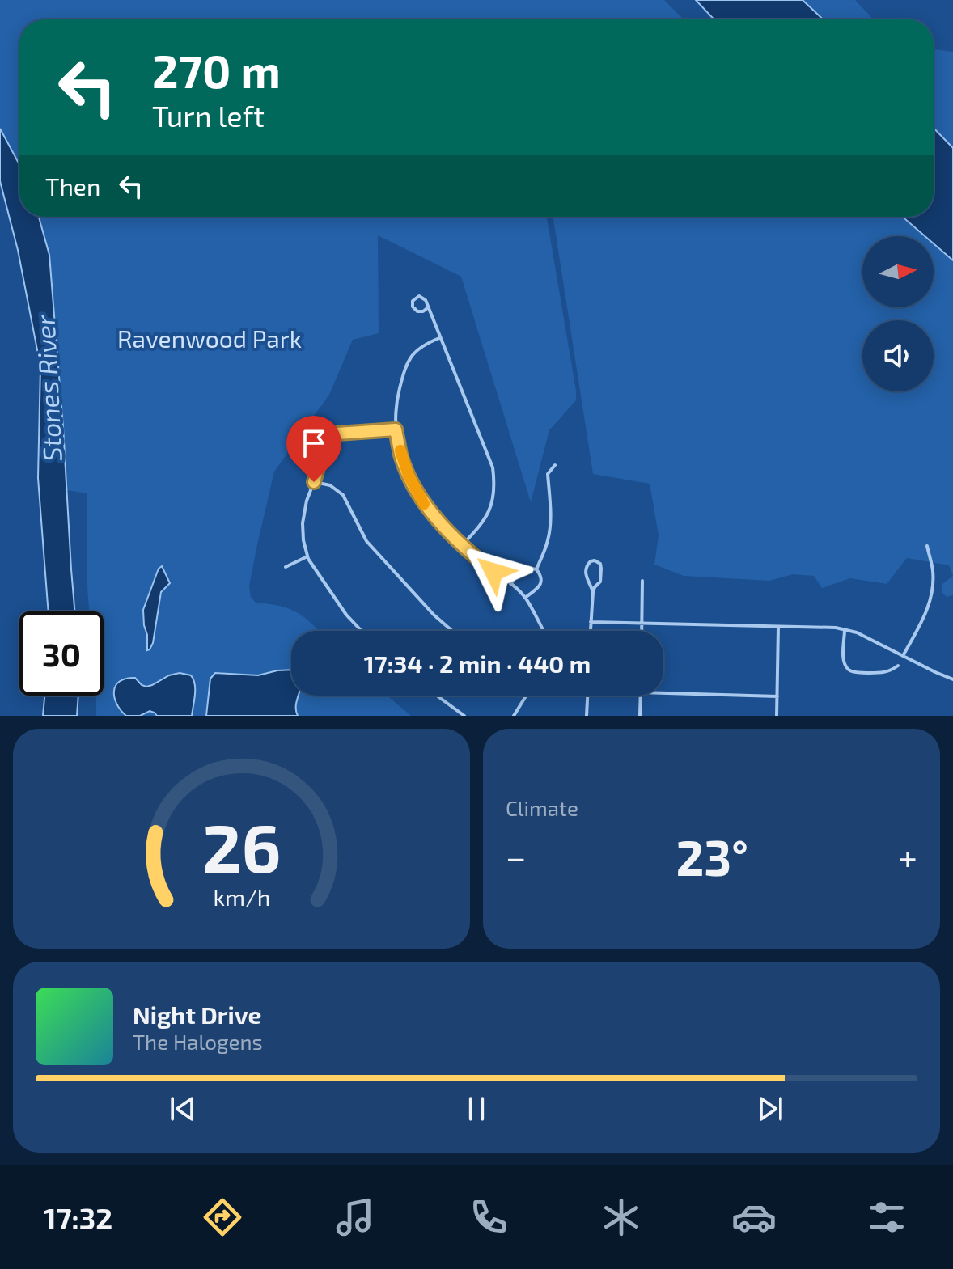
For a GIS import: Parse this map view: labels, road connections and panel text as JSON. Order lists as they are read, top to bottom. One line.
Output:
{"water":["Stones River"],"parks":["Ravenwood Park"],"north":"right","page":{"turn":["270 m","Turn left"],"then":"Then","limit":"30","trip":"17:34 · 2 min · 440 m","tile":"Climate","heat":["−","23°","+"],"song":["Night Drive","The Halogens"],"tabs":"17:32","gauge":["26","km/h"]}}
